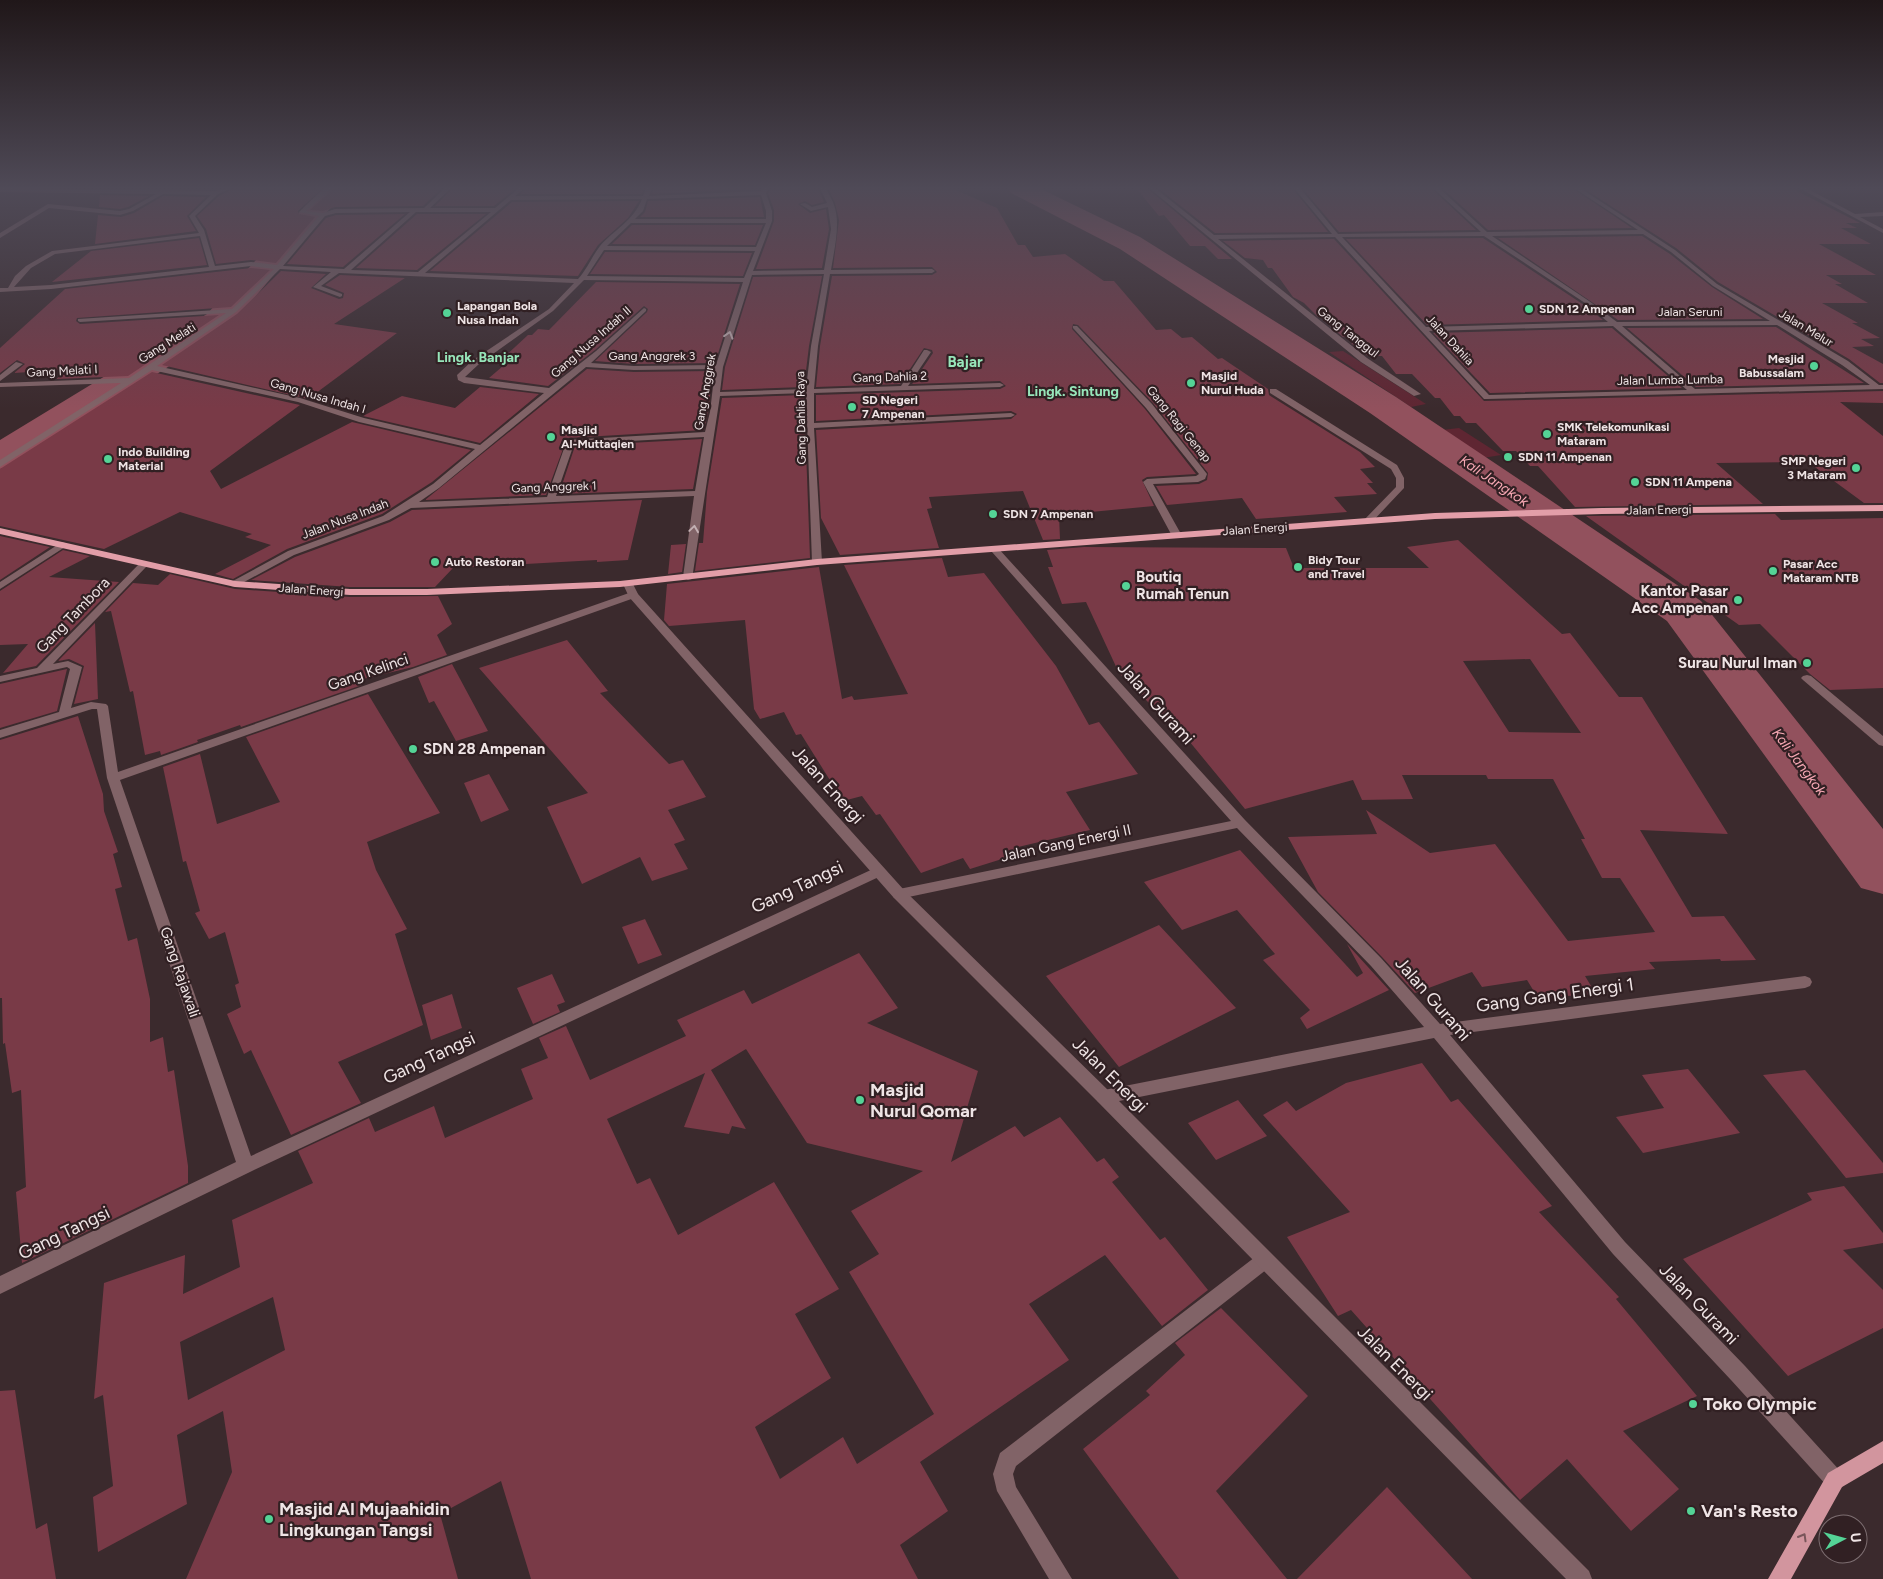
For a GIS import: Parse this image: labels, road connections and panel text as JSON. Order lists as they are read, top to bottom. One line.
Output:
{"streets":{"highway":["Jalan Energi"],"street":["Jalan Seruni","Jalan Melur","Gang Tanggul","Jalan Dahlia","Gang Nusa Indah II","Gang Melati","Gang Anggrek 3","Gang Melati I","Gang Dahlia 2","Jalan Lumba Lumba","Gang Anggrek","Gang Nusa Indah I","Gang Dahlia Raya","Gang Ragi Genap","Gang Anggrek 1","Jalan Nusa Indah","Gang Tambora","Gang Kelinci","Jalan Gurami","Jalan Gang Energi II","Gang Tangsi","Gang Rajawali","Gang Gang Energi 1"]},"crossings":[["Jalan Seruni","Jalan Melur"],["Jalan Seruni","Jalan Dahlia"],["Jalan Melur","Jalan Lumba Lumba"],["Jalan Dahlia","Jalan Lumba Lumba"],["Gang Nusa Indah II","Gang Anggrek 3"],["Gang Nusa Indah II","Gang Nusa Indah I"],["Gang Nusa Indah II","Jalan Nusa Indah"],["Gang Melati","Gang Melati I"],["Gang Melati","Gang Nusa Indah I"],["Gang Anggrek 3","Gang Anggrek"],["Gang Dahlia 2","Gang Anggrek"],["Gang Dahlia 2","Gang Dahlia Raya"],["Gang Anggrek","Gang Anggrek 1"],["Gang Anggrek","Jalan Energi"],["Gang Nusa Indah I","Jalan Nusa Indah"],["Gang Dahlia Raya","Jalan Energi"],["Gang Ragi Genap","Jalan Energi"],["Gang Anggrek 1","Jalan Nusa Indah"],["Jalan Energi","Jalan Nusa Indah"],["Jalan Energi","Gang Tambora"],["Jalan Energi","Gang Kelinci"],["Jalan Energi","Jalan Gurami"],["Jalan Energi","Jalan Gang Energi II"],["Jalan Energi","Gang Tangsi"],["Jalan Energi","Gang Gang Energi 1"],["Gang Tambora","Gang Rajawali"],["Gang Kelinci","Gang Rajawali"],["Jalan Gurami","Jalan Gang Energi II"],["Jalan Gurami","Gang Gang Energi 1"],["Gang Tangsi","Gang Rajawali"]],"one_way":["Gang Anggrek"],"districts":["Lingk. Banjar","Bajar","Lingk. Sintung"],"water":["Kali Jangkok"],"places":["SDN 12 Ampenan","Lapangan Bola Nusa Indah","Mesjid Babussalam","Masjid Nurul Huda","SD Negeri 7 Ampenan","SMK Telekomunikasi Mataram","Masjid Al-Muttaqien","SDN 11 Ampenan","Indo Building Material","SMP Negeri 3 Mataram","SDN 11 Ampena","SDN 7 Ampenan","Auto Restoran","Bidy Tour and Travel","Pasar Acc Mataram NTB","Boutiq Rumah Tenun","Kantor Pasar Acc Ampenan","Surau Nurul Iman","SDN 28 Ampenan","Masjid Nurul Qomar","Toko Olympic","Van's Resto","Masjid Al Mujaahidin Lingkungan Tangsi"],"north":"right"}
